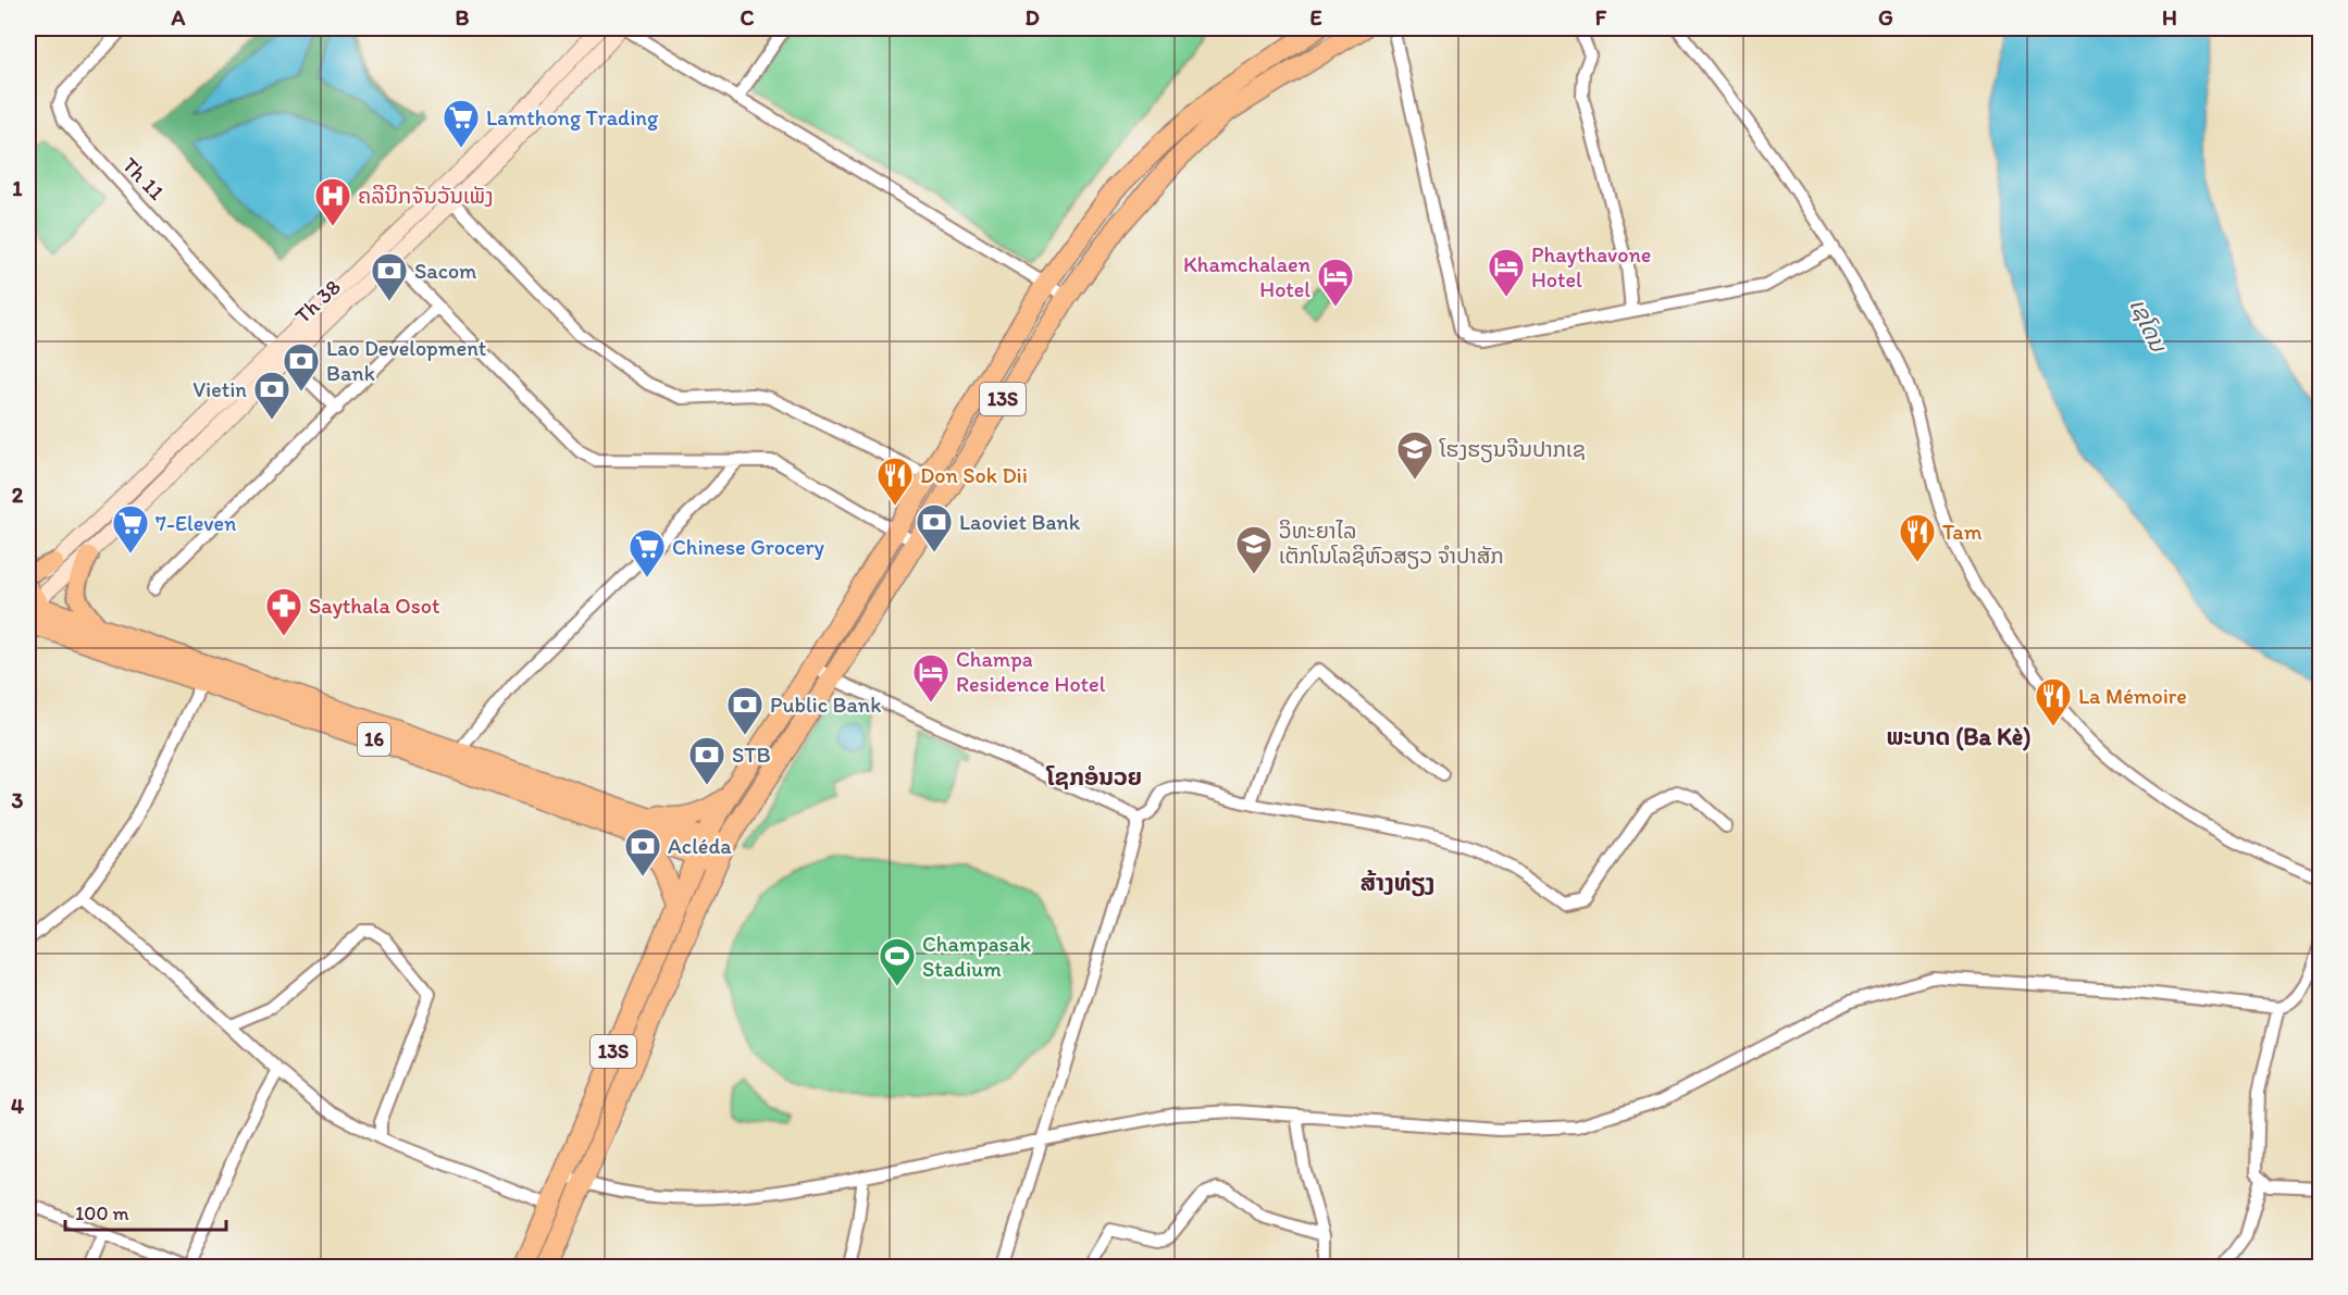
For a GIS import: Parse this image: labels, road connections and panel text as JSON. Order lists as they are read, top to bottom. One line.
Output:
{"streets":{"highway":["13S","16"],"street":["Th 11","Th 38"]},"crossings":[["Th 11","Th 38"],["Th 38","16"],["13S","16"]],"districts":["ພະບາດ (Ba Kè)","ໂຊກອໍນວຍ","ສ້າງທ່ຽງ"],"water":["ເຊໂດນ"],"places":{"supermarket":["Lamthong Trading","7-Eleven","Chinese Grocery"],"hospital":["ຄລີນິກຈັນວັນເພັງ"],"hotel":["Phaythavone Hotel","Khamchalaen Hotel","Champa Residence Hotel"],"bank":["Sacom","Lao Development Bank","Vietin","Laoviet Bank","Public Bank","STB","Acléda"],"school or university":["ໂຮງຮຽນຈີນປາກເຊ","ວິທະຍາໄລ ເຕັກໂນໂລຊີຫົວສຽວ ຈຳປາສັກ"],"restaurant":["Don Sok Dii","Tam","La Mémoire"],"pharmacy":["Saythala Osot"],"sports":["Champasak Stadium"]},"scale_bar":"100 m","grid":{"columns":["A","B","C","D","E","F","G","H"],"rows":["1","2","3","4"]}}
